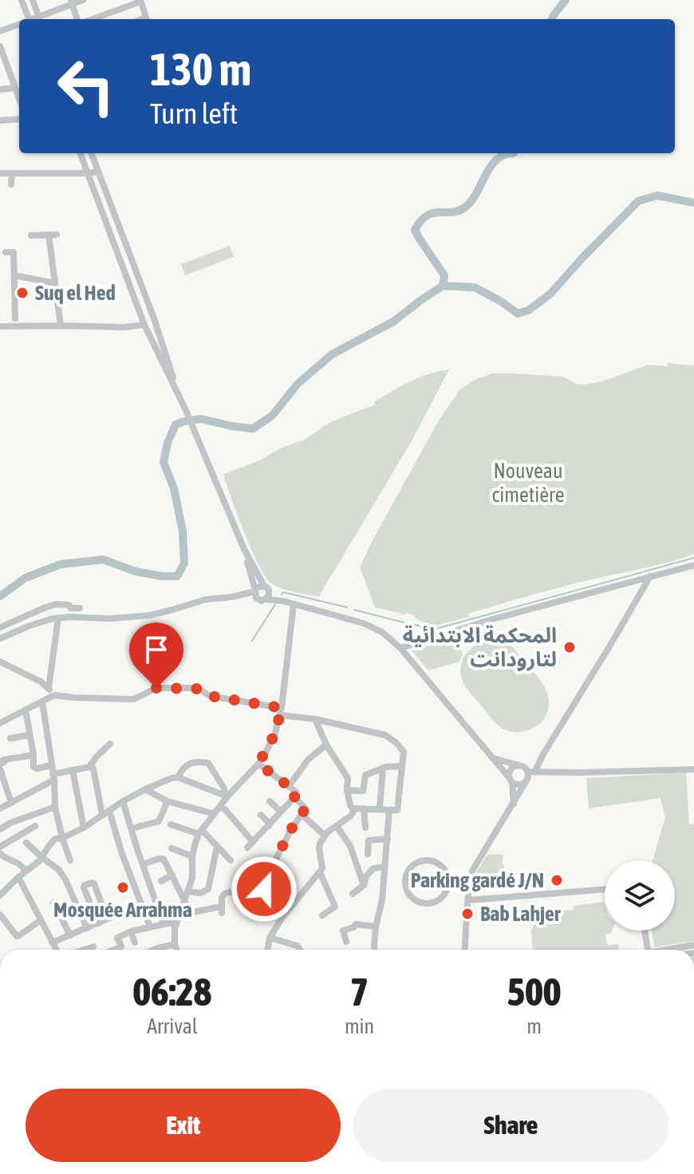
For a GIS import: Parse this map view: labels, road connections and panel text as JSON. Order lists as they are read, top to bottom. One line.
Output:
{"parks":["Nouveau cimetière"],"places":["Suq el Hed","المحكمة الابتدائية لتارودانت","Parking gardé J/N","Mosquée Arrahma","Bab Lahjer"],"page":{"turn":["130 m","Turn left"],"eta":["06:28","Arrival","7","min","500","m"],"buttons":["Exit","Share"]}}
